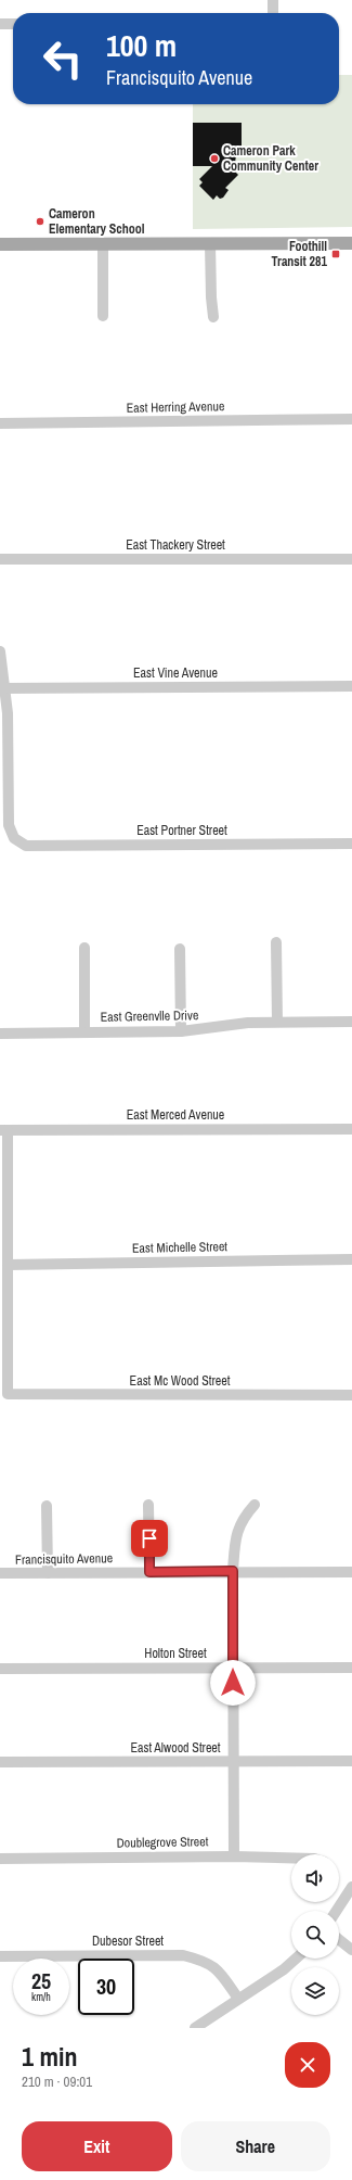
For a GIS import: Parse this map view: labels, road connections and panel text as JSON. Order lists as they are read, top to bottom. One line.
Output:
{"streets":{"street":["East Herring Avenue","East Thackery Street","East Vine Avenue","East Portner Street","East Greenvlle Drive","East Merced Avenue","East Michelle Street","East Mc Wood Street","Francisquito Avenue","Holton Street","East Alwood Street","Doublegrove Street","Dubesor Street"]},"crossings":[["East Vine Avenue","East Portner Street"],["East Michelle Street","East Mc Wood Street"]],"places":{"other":["Cameron Park Community Center","Cameron Elementary School"],"transit":["Foothill Transit 281"]},"page":{"turn":["100 m","Francisquito Avenue"],"speed":"25 km/h","limit":"30","heading":["1 min","210 m · 09:01"],"buttons":["Exit","Share"]}}
